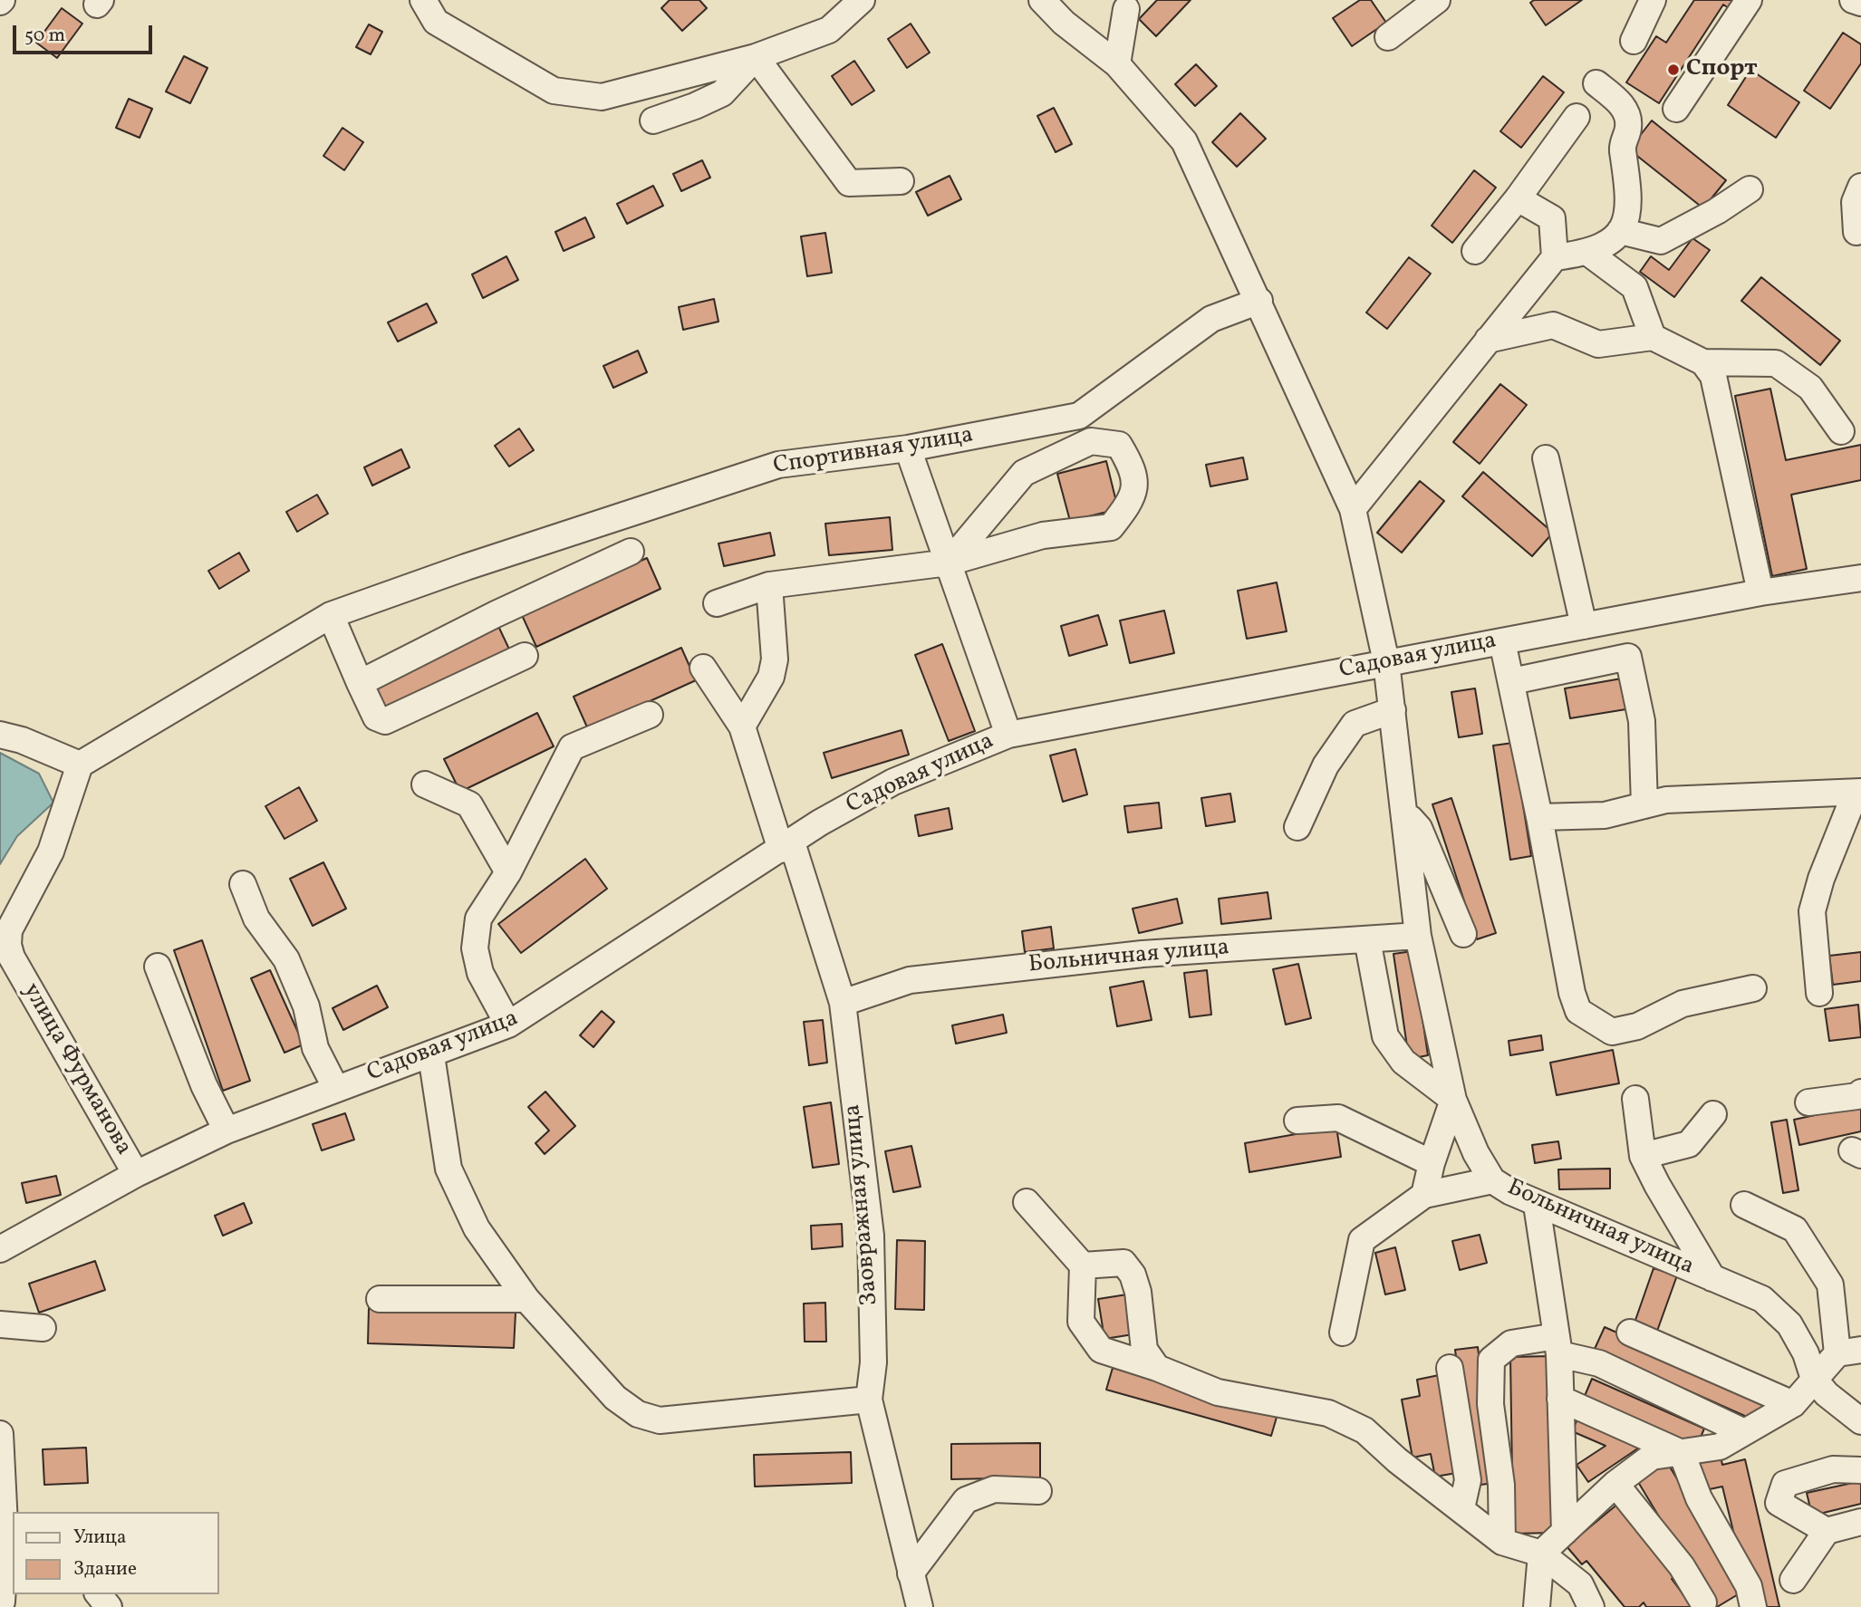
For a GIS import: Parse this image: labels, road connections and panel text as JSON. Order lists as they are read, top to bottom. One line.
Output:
{"streets":{"street":["Спортивная улица","Садовая улица","Больничная улица","улица Фурманова","Заовражная улица"]},"crossings":[["Спортивная улица","Больничная улица"],["Спортивная улица","улица Фурманова"],["Садовая улица","Больничная улица"],["Садовая улица","улица Фурманова"],["Садовая улица","Заовражная улица"],["Больничная улица","Заовражная улица"]],"places":["Спорт"],"legend":["Улица","Здание"],"scale_bar":"50 m"}
